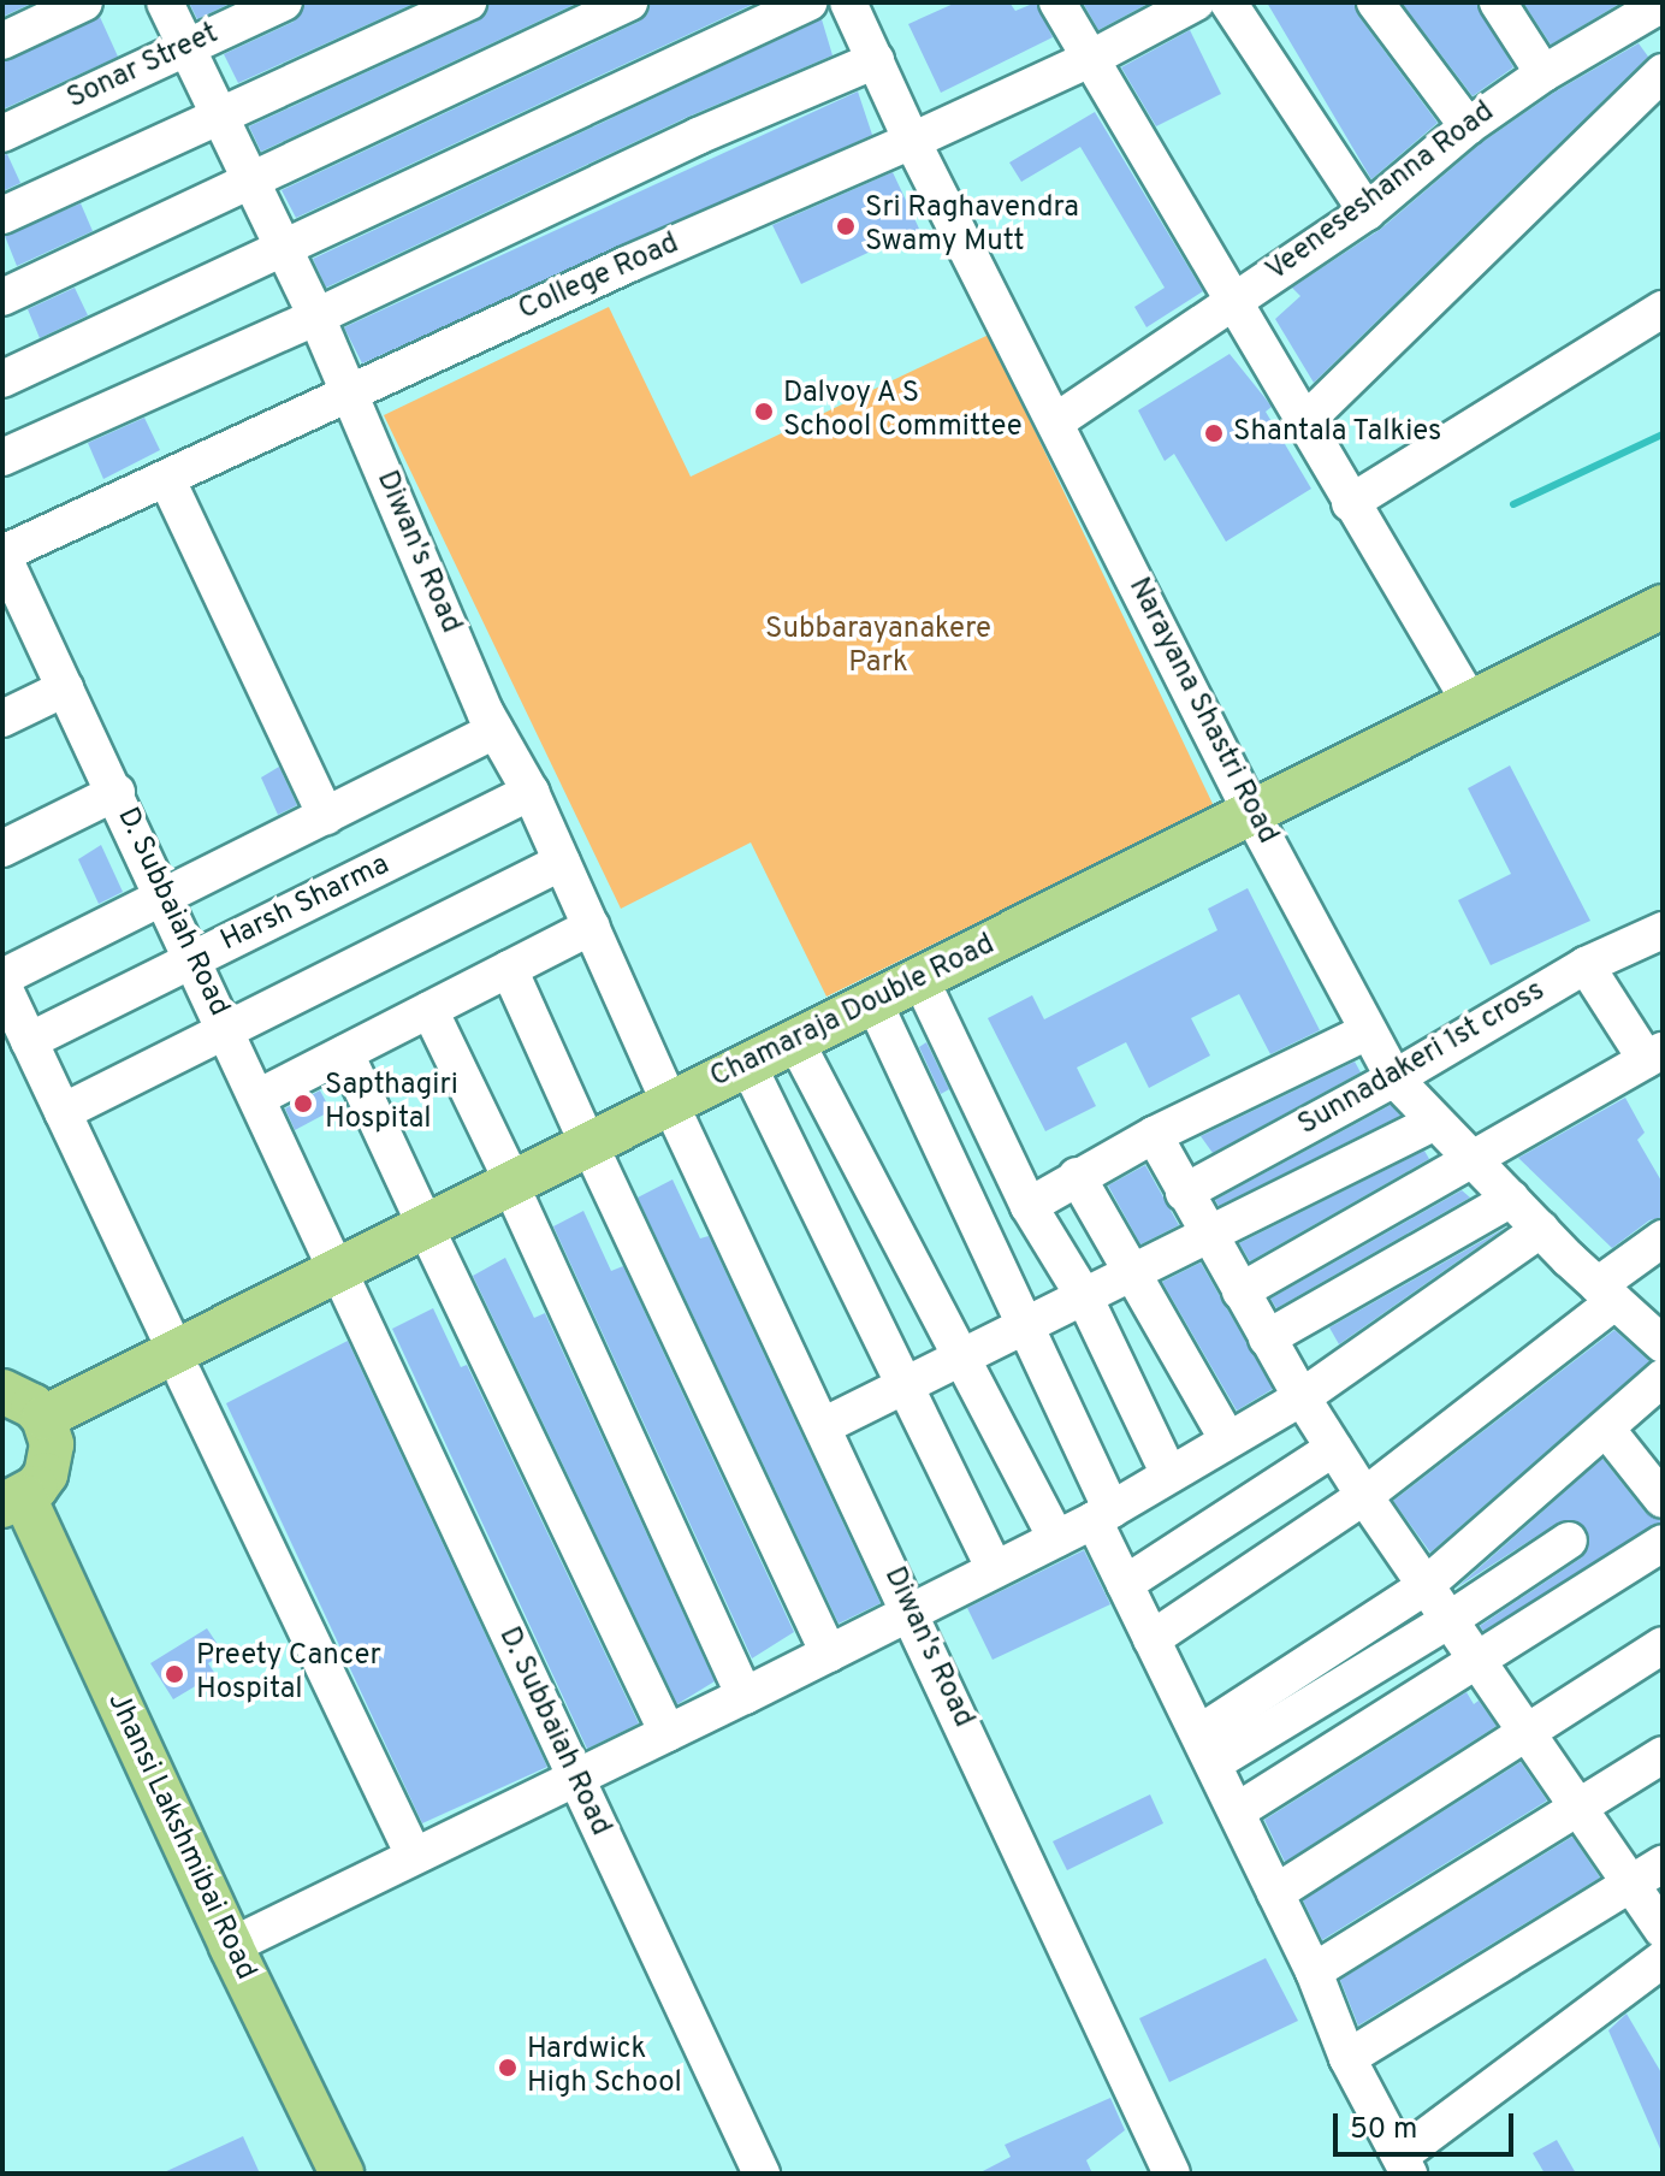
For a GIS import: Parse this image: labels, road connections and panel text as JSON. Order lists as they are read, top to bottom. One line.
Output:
{"streets":{"main road":["Chamaraja Double Road","Jhansi Lakshmibai Road"],"street":["Sonar Street","Veeneseshanna Road","College Road","Diwan's Road","Narayana Shastri Road","Harsh Sharma","D. Subbaiah Road","Sunnadakeri 1st cross"]},"crossings":[["Sonar Street","Diwan's Road"],["Veeneseshanna Road","Narayana Shastri Road"],["College Road","Diwan's Road"],["College Road","Narayana Shastri Road"],["College Road","D. Subbaiah Road"],["Diwan's Road","Harsh Sharma"],["Diwan's Road","Chamaraja Double Road"],["Narayana Shastri Road","Chamaraja Double Road"],["Narayana Shastri Road","Sunnadakeri 1st cross"],["Harsh Sharma","D. Subbaiah Road"],["D. Subbaiah Road","Chamaraja Double Road"]],"parks":["Subbarayanakere Park"],"places":["Sri Raghavendra Swamy Mutt","Dalvoy A S School Committee","Shantala Talkies","Sapthagiri Hospital","Preety Cancer Hospital","Hardwick High School"],"scale_bar":"50 m"}
